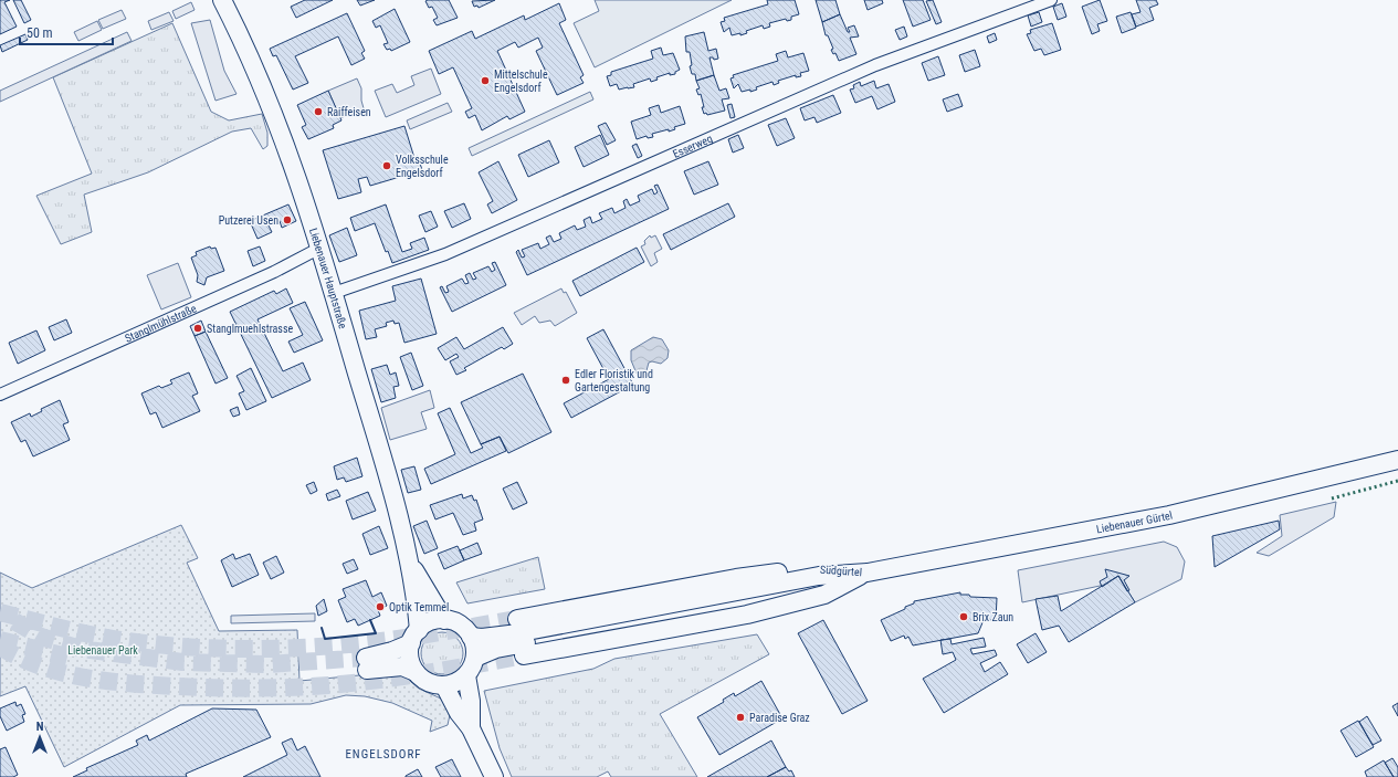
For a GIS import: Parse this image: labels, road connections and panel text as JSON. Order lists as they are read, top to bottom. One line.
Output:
{"streets":{"main road":["Liebenauer Hauptstraße","Liebenauer Gürtel","Südgürtel"],"street":["Esserweg","Stanglmühlstraße"]},"crossings":[["Esserweg","Liebenauer Hauptstraße"],["Liebenauer Hauptstraße","Stanglmühlstraße"],["Liebenauer Gürtel","Südgürtel"]],"districts":["ENGELSDORF"],"parks":["Liebenauer Park"],"places":["Mittelschule Engelsdorf","Raiffeisen","Volksschule Engelsdorf","Putzerei Usen","Stanglmuehlstrasse","Edler Floristik und Gartengestaltung","Optik Temmel","Brix Zaun","Paradise Graz"],"scale_bar":"50 m","north":"top"}
